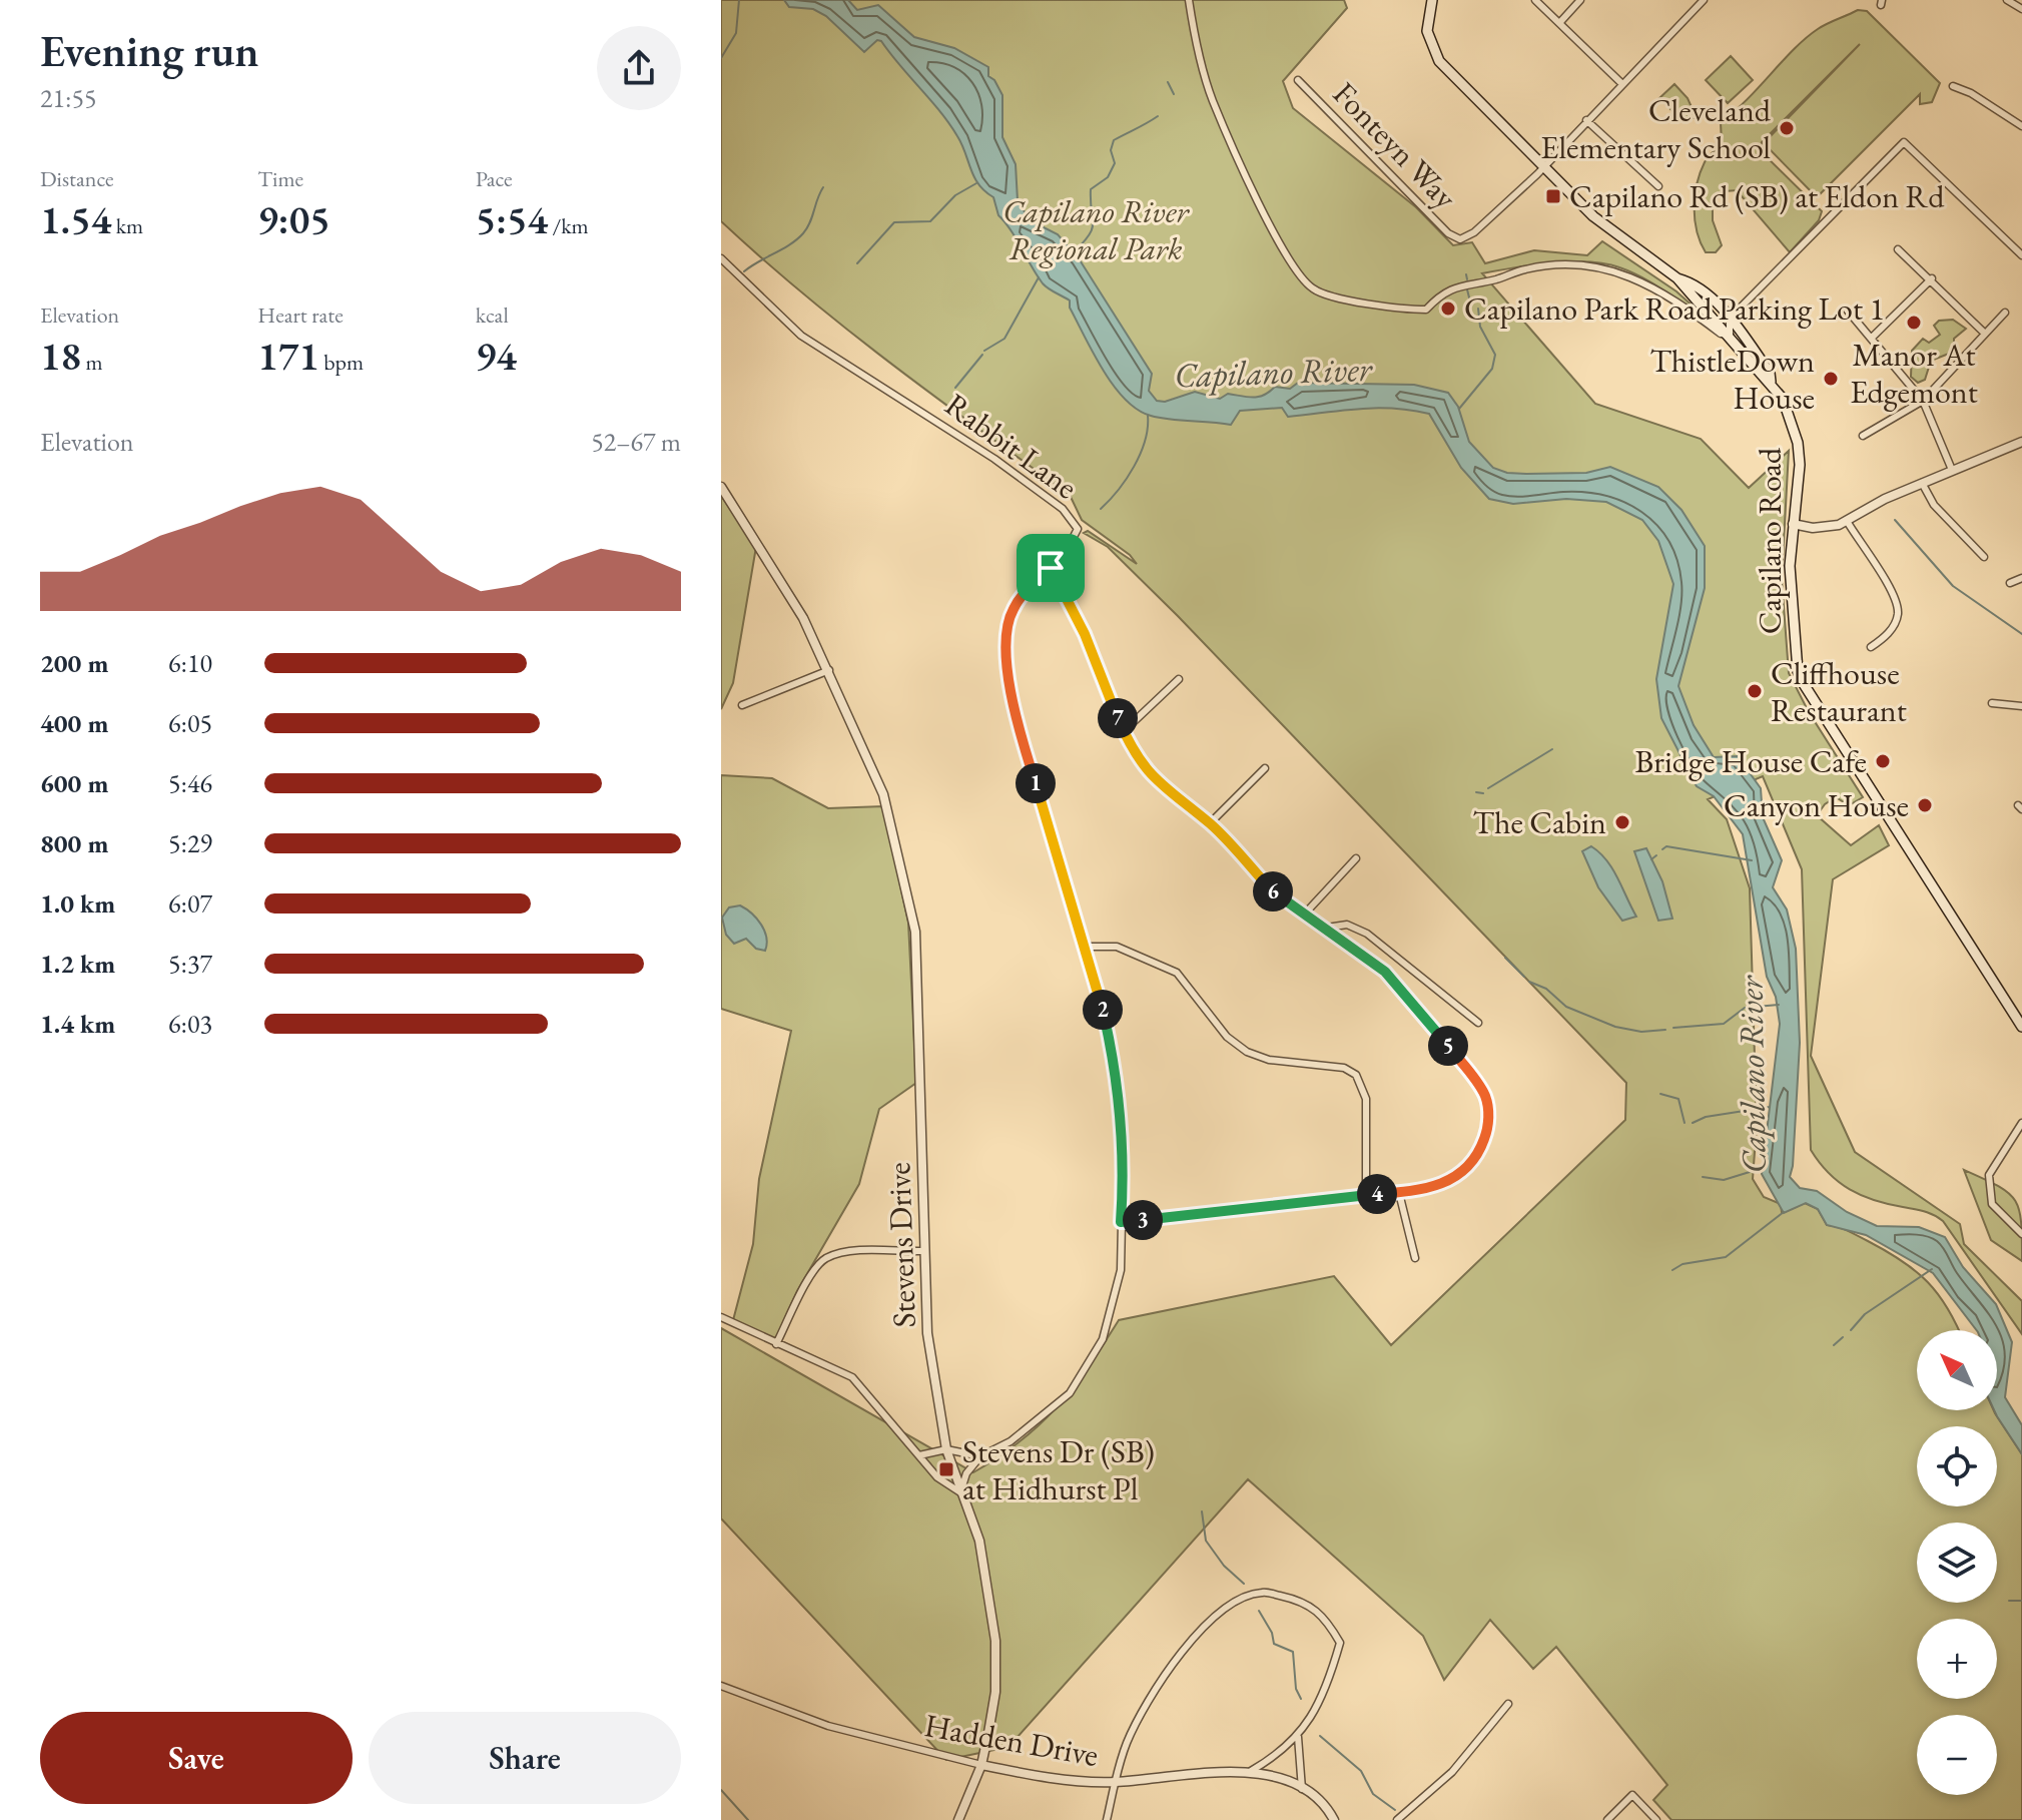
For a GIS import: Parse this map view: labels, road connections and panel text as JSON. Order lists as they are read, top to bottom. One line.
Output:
{"streets":{"main road":["Capilano Road"],"street":["Fonteyn Way","Rabbit Lane","Stevens Drive","Hadden Drive"]},"crossings":[["Fonteyn Way","Capilano Road"],["Stevens Drive","Hadden Drive"]],"water":["Capilano River"],"parks":["Capilano River Regional Park"],"places":{"other":["Cleveland Elementary School","Capilano Park Road Parking Lot 1","Manor At Edgemont","ThistleDown House","Cliffhouse Restaurant","Bridge House Cafe","Canyon House","The Cabin"],"transit":["Capilano Rd (SB) at Eldon Rd","Stevens Dr (SB) at Hidhurst Pl"]},"north":"top left","page":{"heading":["Evening run","21:55"],"stats":[["Distance","1.54 km"],["Time","9:05"],["Pace","5:54 /km"],["Elevation","18 m"],["Heart rate","171 bpm"],["kcal","94"]],"chart":["Elevation","52–67 m"],"list":[{"name":"200 m","note":"6:10"},{"name":"400 m","note":"6:05"},{"name":"600 m","note":"5:46"},{"name":"800 m","note":"5:29"},{"name":"1.0 km","note":"6:07"},{"name":"1.2 km","note":"5:37"},{"name":"1.4 km","note":"6:03"}],"pins":["7","1","6","2","5","4","3"],"map_buttons":["+","−"],"buttons":["Save","Share"]}}
